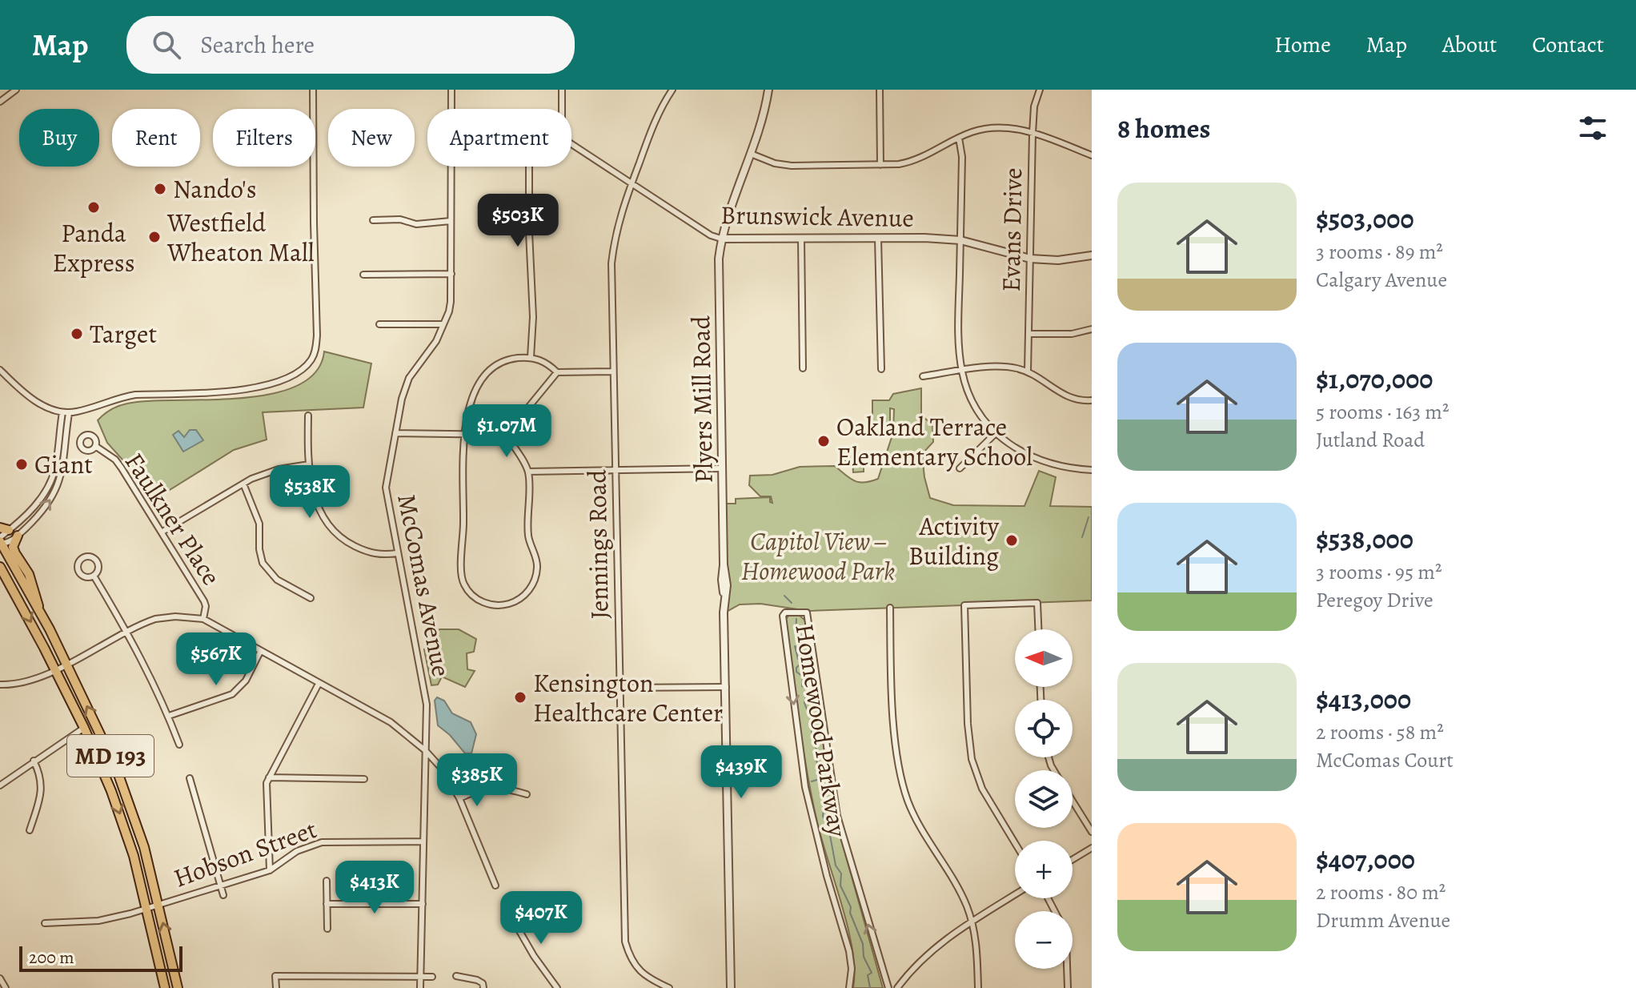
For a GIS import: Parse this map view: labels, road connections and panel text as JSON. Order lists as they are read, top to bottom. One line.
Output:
{"streets":{"main road":["MD 193"],"street":["Brunswick Avenue","Evans Drive","Plyers Mill Road","Faulkner Place","Jennings Road","McComas Avenue","Homewood Parkway","Hobson Street"]},"crossings":[["Brunswick Avenue","Evans Drive"],["Brunswick Avenue","Plyers Mill Road"],["Brunswick Avenue","Jennings Road"],["McComas Avenue","Hobson Street"],["MD 193","Hobson Street"]],"parks":["Capitol View – Homewood Park"],"places":["Nando's","Panda Express","Westfield Wheaton Mall","Target","Oakland Terrace Elementary School","Giant","Activity Building","Kensington Healthcare Center"],"scale_bar":"200 m","north":"left","page":{"header":"Map","search":"Search here","nav":["Home","Map","About","Contact"],"heading":"8 homes","chip":["Buy","Rent","Filters","New","Apartment"],"list":[{"name":"$503,000","note":"3 rooms · 89 m² · Calgary Avenue"},{"name":"$1,070,000","note":"5 rooms · 163 m² · Jutland Road"},{"name":"$538,000","note":"3 rooms · 95 m² · Peregoy Drive"},{"name":"$413,000","note":"2 rooms · 58 m² · McComas Court"},{"name":"$407,000","note":"2 rooms · 80 m² · Drumm Avenue"}],"price":["$503K","$1.07M","$538K","$567K","$439K","$385K","$413K","$407K"],"map_buttons":["+","−"],"scale":"200 m"}}
